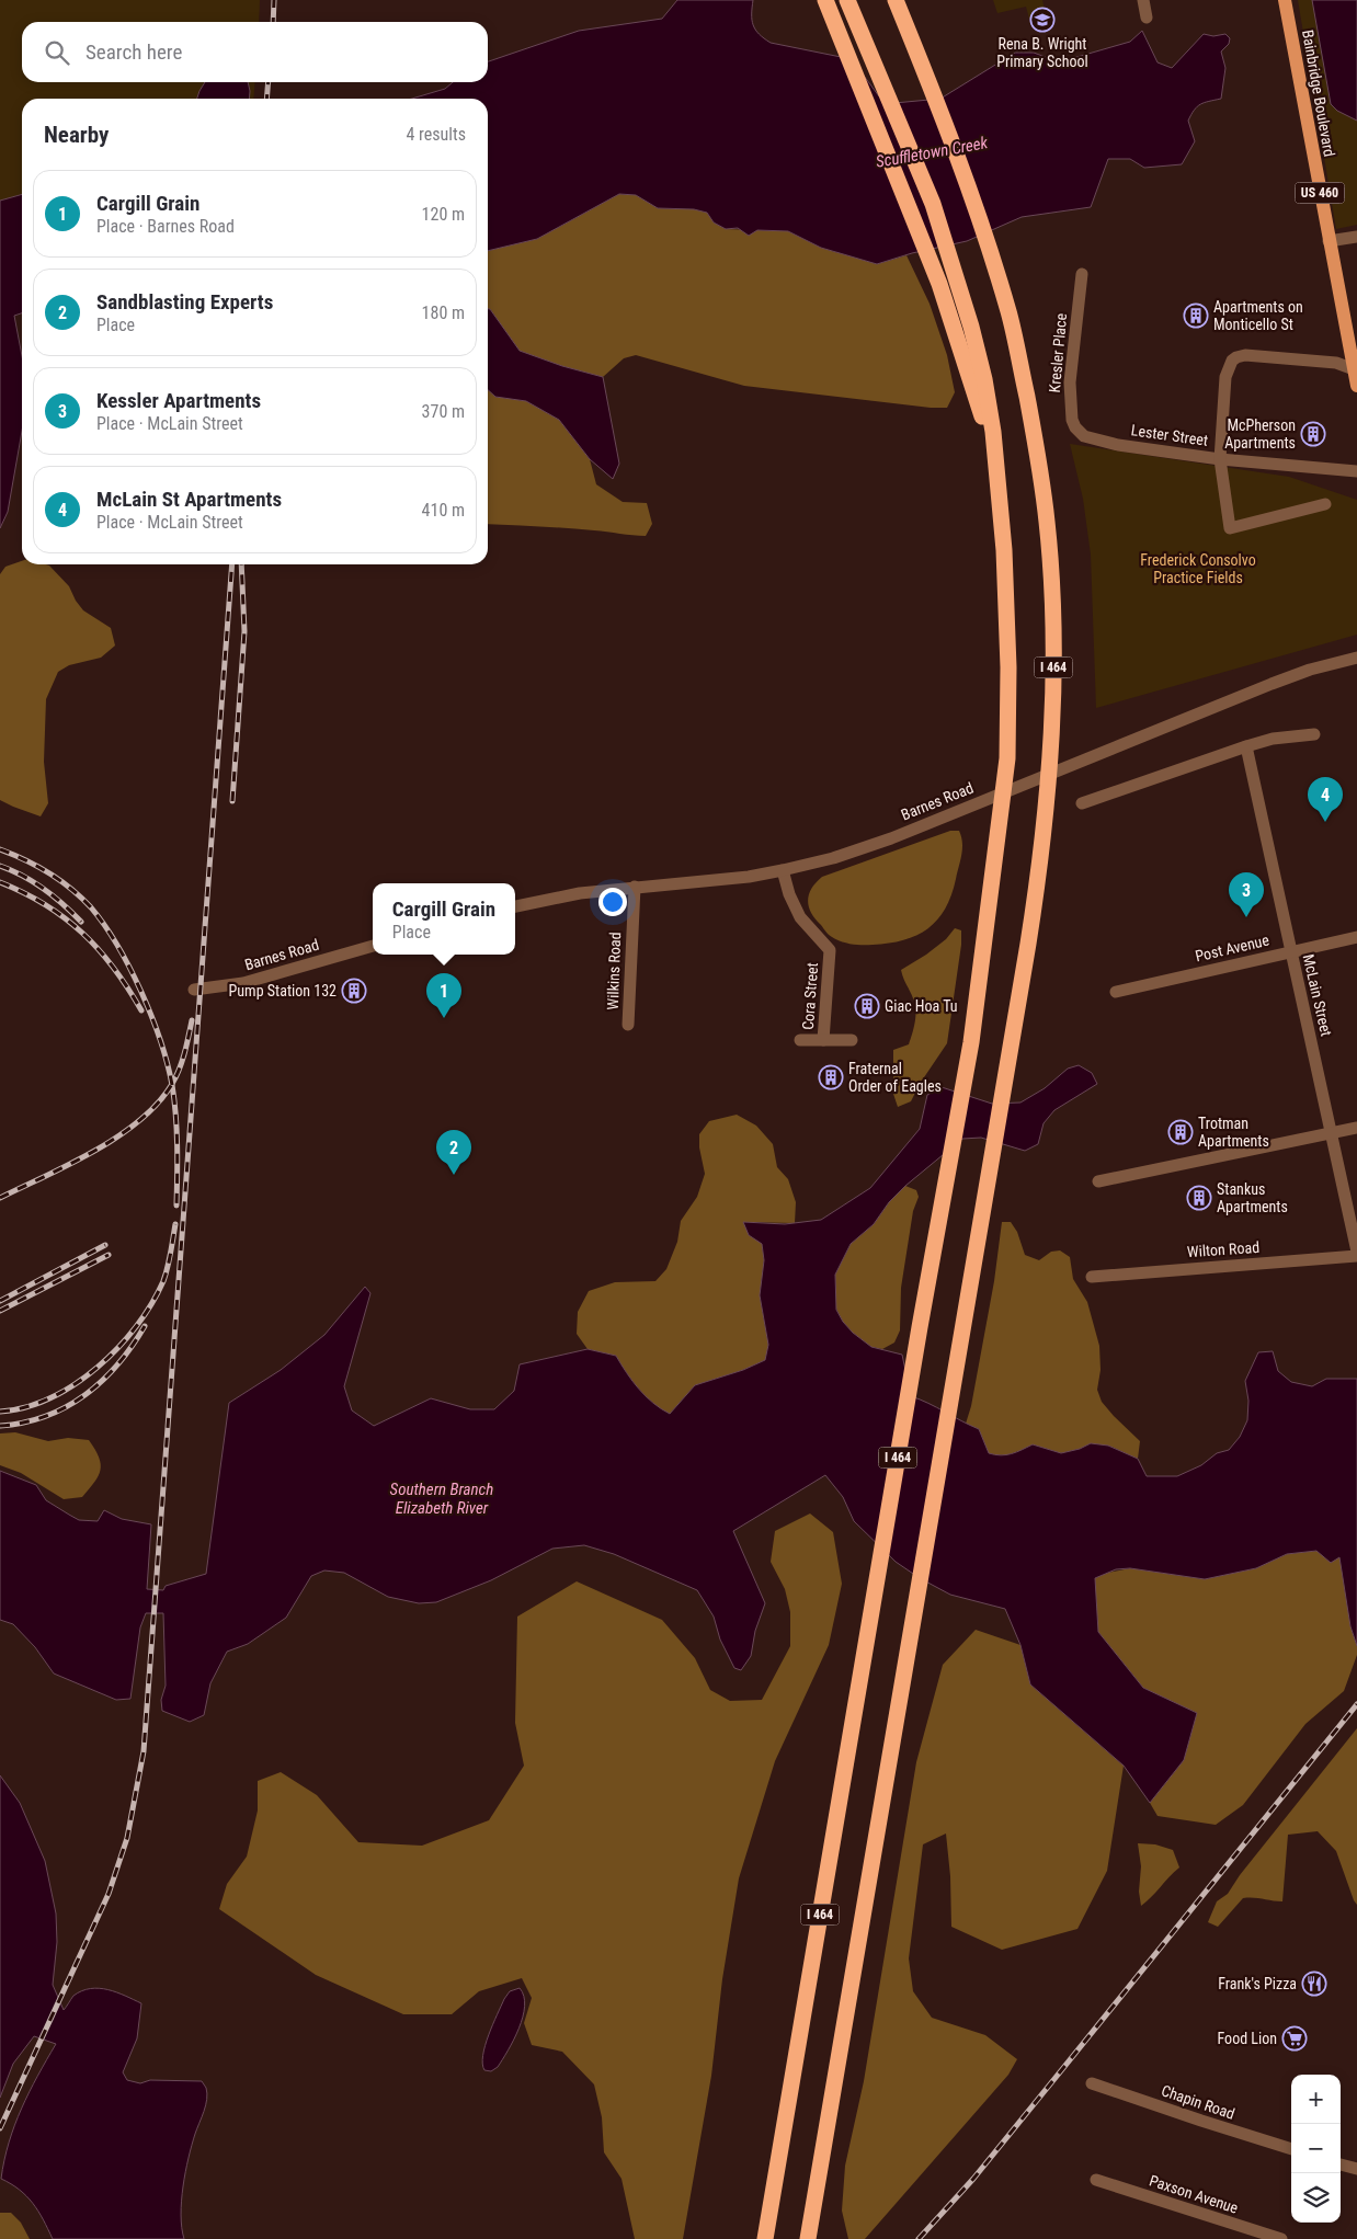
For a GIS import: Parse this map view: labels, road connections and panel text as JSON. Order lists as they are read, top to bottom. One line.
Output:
{"streets":{"highway":["I 464"],"main road":["Bainbridge Boulevard","US 460"],"street":["Kresler Place","Lester Street","Barnes Road","Post Avenue","Wilkins Road","McLain Street","Cora Street","Wilton Road","Chapin Road","Paxson Avenue"]},"crossings":[["Kresler Place","Lester Street"],["Barnes Road","Wilkins Road"],["Barnes Road","Cora Street"],["Post Avenue","McLain Street"]],"water":["Scuffletown Creek","Southern Branch Elizabeth River"],"parks":["Frederick Consolvo Practice Fields"],"places":{"school or university":["Rena B. Wright Primary School"],"building":["Apartments on Monticello St","McPherson Apartments","Pump Station 132","Giac Hoa Tu","Fraternal Order of Eagles","Trotman Apartments","Stankus Apartments"],"restaurant":["Frank's Pizza"],"supermarket":["Food Lion"]},"page":{"search":"Search here","heading":["Nearby","4 results"],"list":[{"mark":"1","name":"Cargill Grain","note":"Place · Barnes Road","value":"120 m"},{"mark":"2","name":"Sandblasting Experts","note":"Place","value":"180 m"},{"mark":"3","name":"Kessler Apartments","note":"Place · McLain Street","value":"370 m"},{"mark":"4","name":"McLain St Apartments","note":"Place · McLain Street","value":"410 m"}],"pins":["4","3","1","2"],"popup":["Cargill Grain","Place"],"map_buttons":["+","−"]}}
